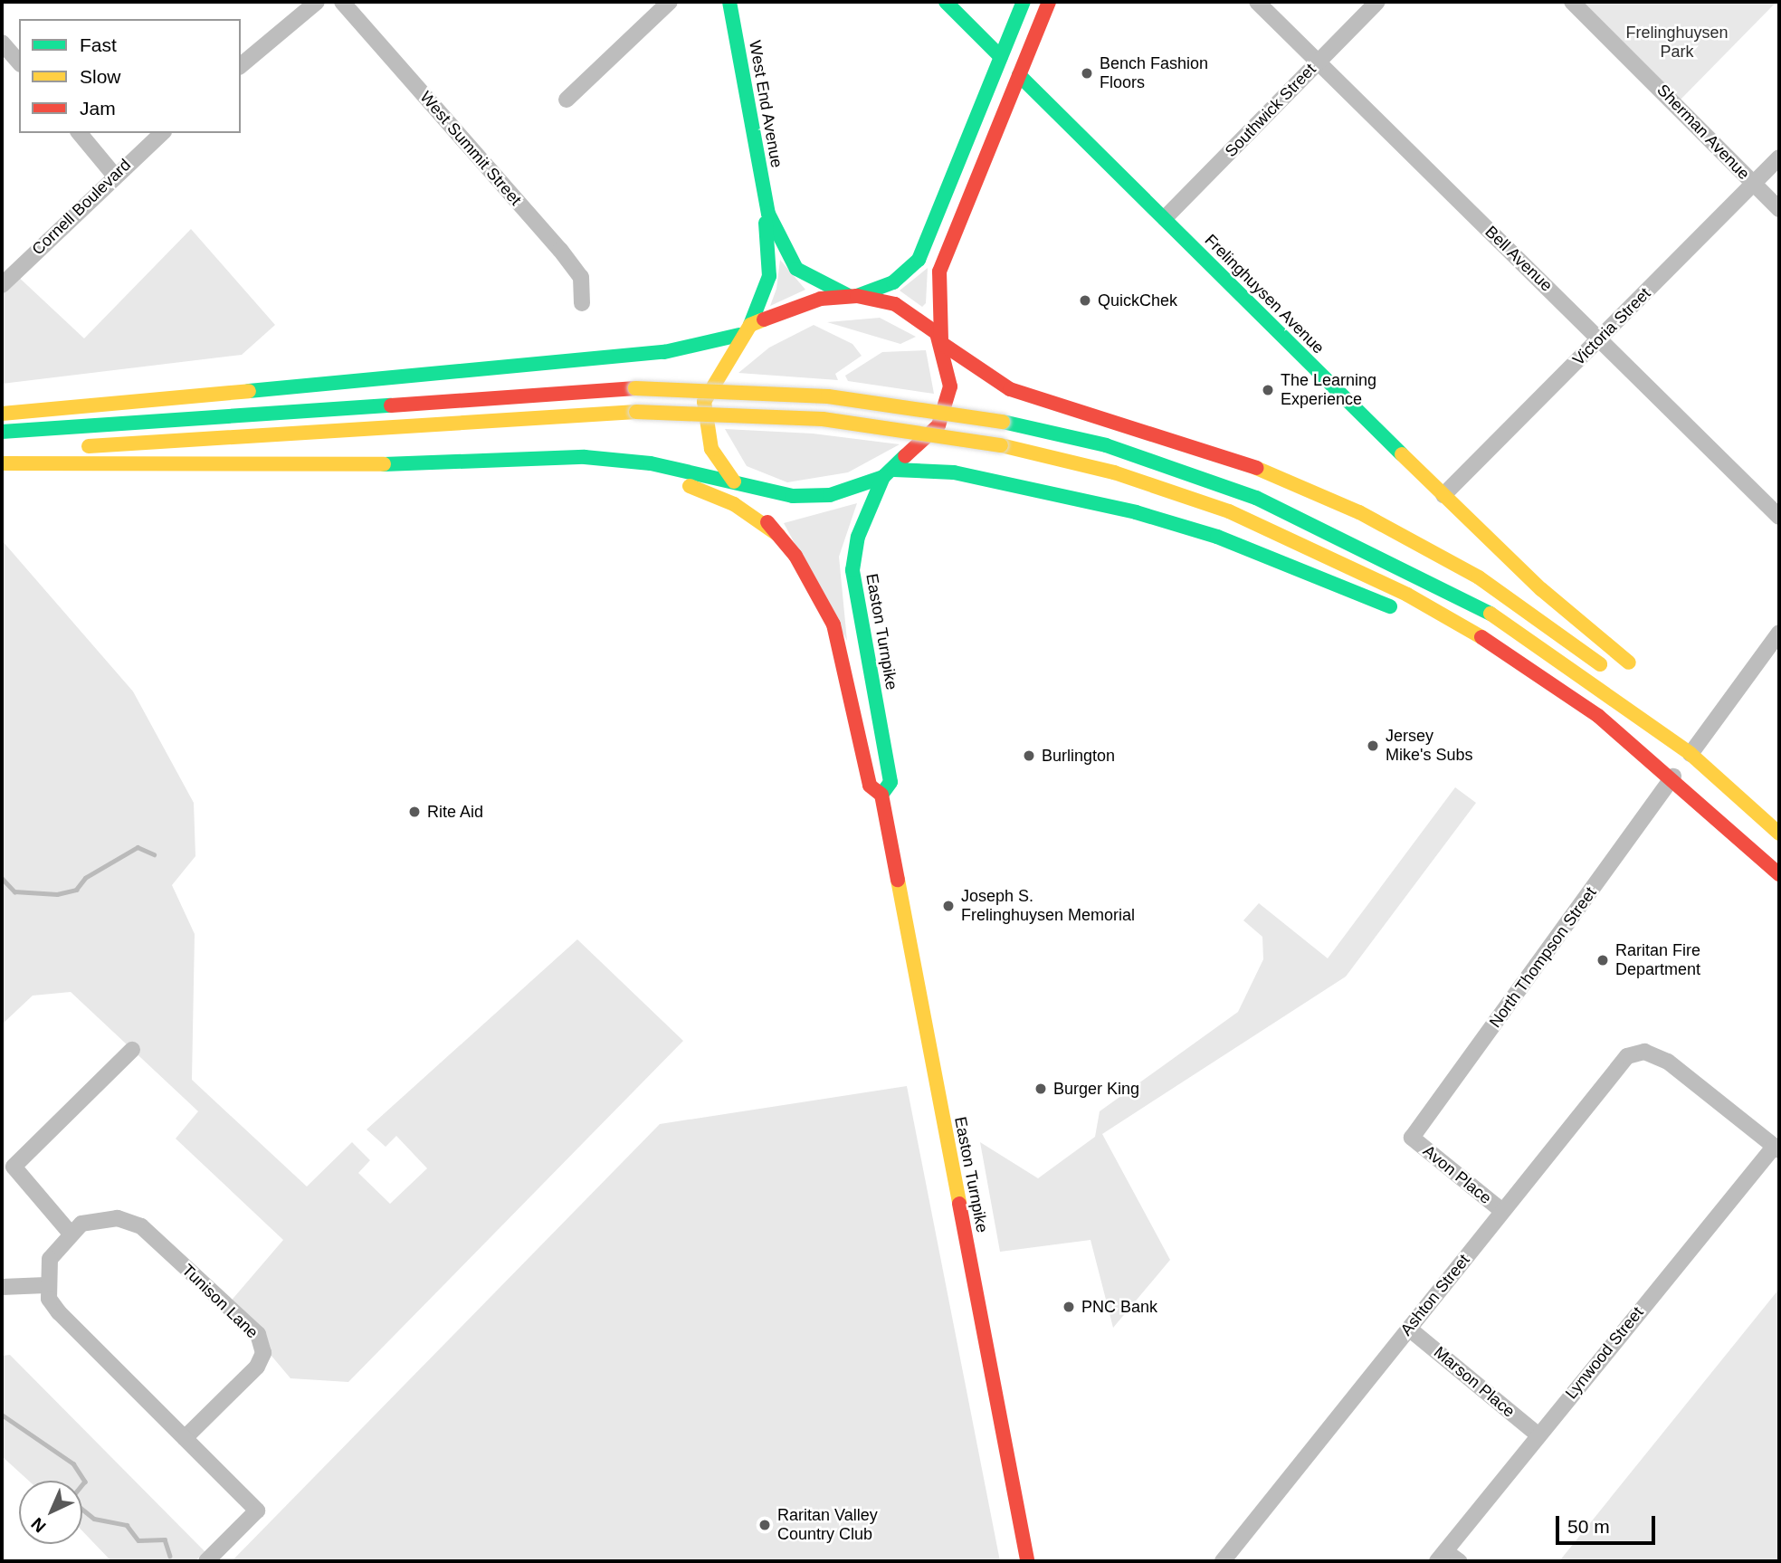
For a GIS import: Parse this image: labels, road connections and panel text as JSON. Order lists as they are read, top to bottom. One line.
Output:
{"streets":{"main road":["West End Avenue","Frelinghuysen Avenue","Easton Turnpike"],"street":["Southwick Street","Sherman Avenue","West Summit Street","Cornell Boulevard","Bell Avenue","Victoria Street","North Thompson Street","Avon Place","Ashton Street","Tunison Lane","Lynwood Street","Marson Place"]},"crossings":[["West End Avenue","Easton Turnpike"],["Southwick Street","Bell Avenue"],["Southwick Street","Frelinghuysen Avenue"],["Sherman Avenue","Victoria Street"],["Bell Avenue","Victoria Street"],["Frelinghuysen Avenue","Victoria Street"],["North Thompson Street","Avon Place"],["Avon Place","Ashton Street"],["Ashton Street","Lynwood Street"],["Ashton Street","Marson Place"],["Lynwood Street","Marson Place"]],"parks":["Frelinghuysen Park"],"places":["Bench Fashion Floors","QuickChek","The Learning Experience","Jersey Mike's Subs","Burlington","Rite Aid","Joseph S. Frelinghuysen Memorial","Raritan Fire Department","Burger King","PNC Bank","Raritan Valley Country Club"],"legend":["Fast","Slow","Jam"],"scale_bar":"50 m","north":"bottom left"}
